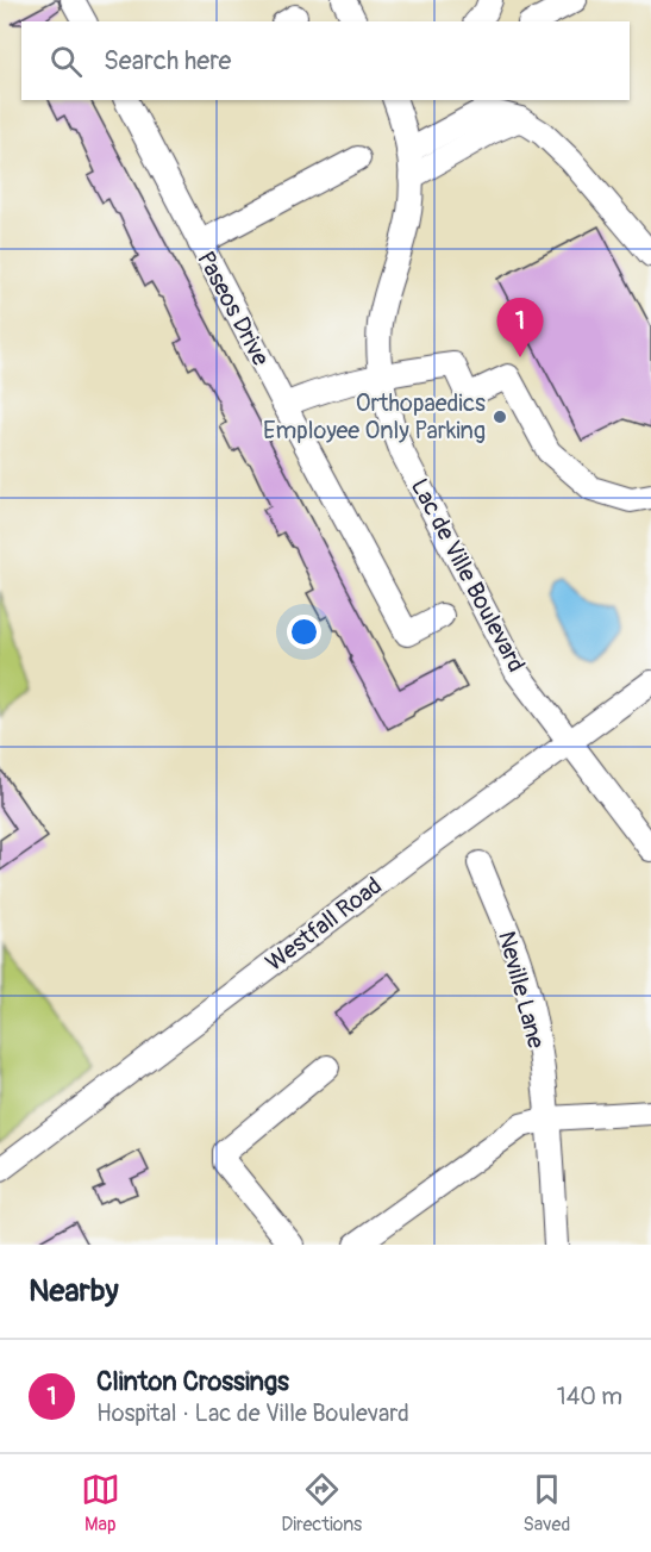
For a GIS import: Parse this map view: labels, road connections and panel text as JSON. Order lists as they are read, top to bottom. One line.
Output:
{"streets":{"street":["Paseos Drive","Lac de Ville Boulevard","Westfall Road","Neville Lane"]},"crossings":[["Lac de Ville Boulevard","Westfall Road"]],"places":["Orthopaedics Employee Only Parking"],"page":{"search":"Search here","pins":"1","heading":"Nearby","list":[{"mark":"1","name":"Clinton Crossings","note":"Hospital · Lac de Ville Boulevard","value":"140 m"}],"nav":["Map","Directions","Saved"]}}
